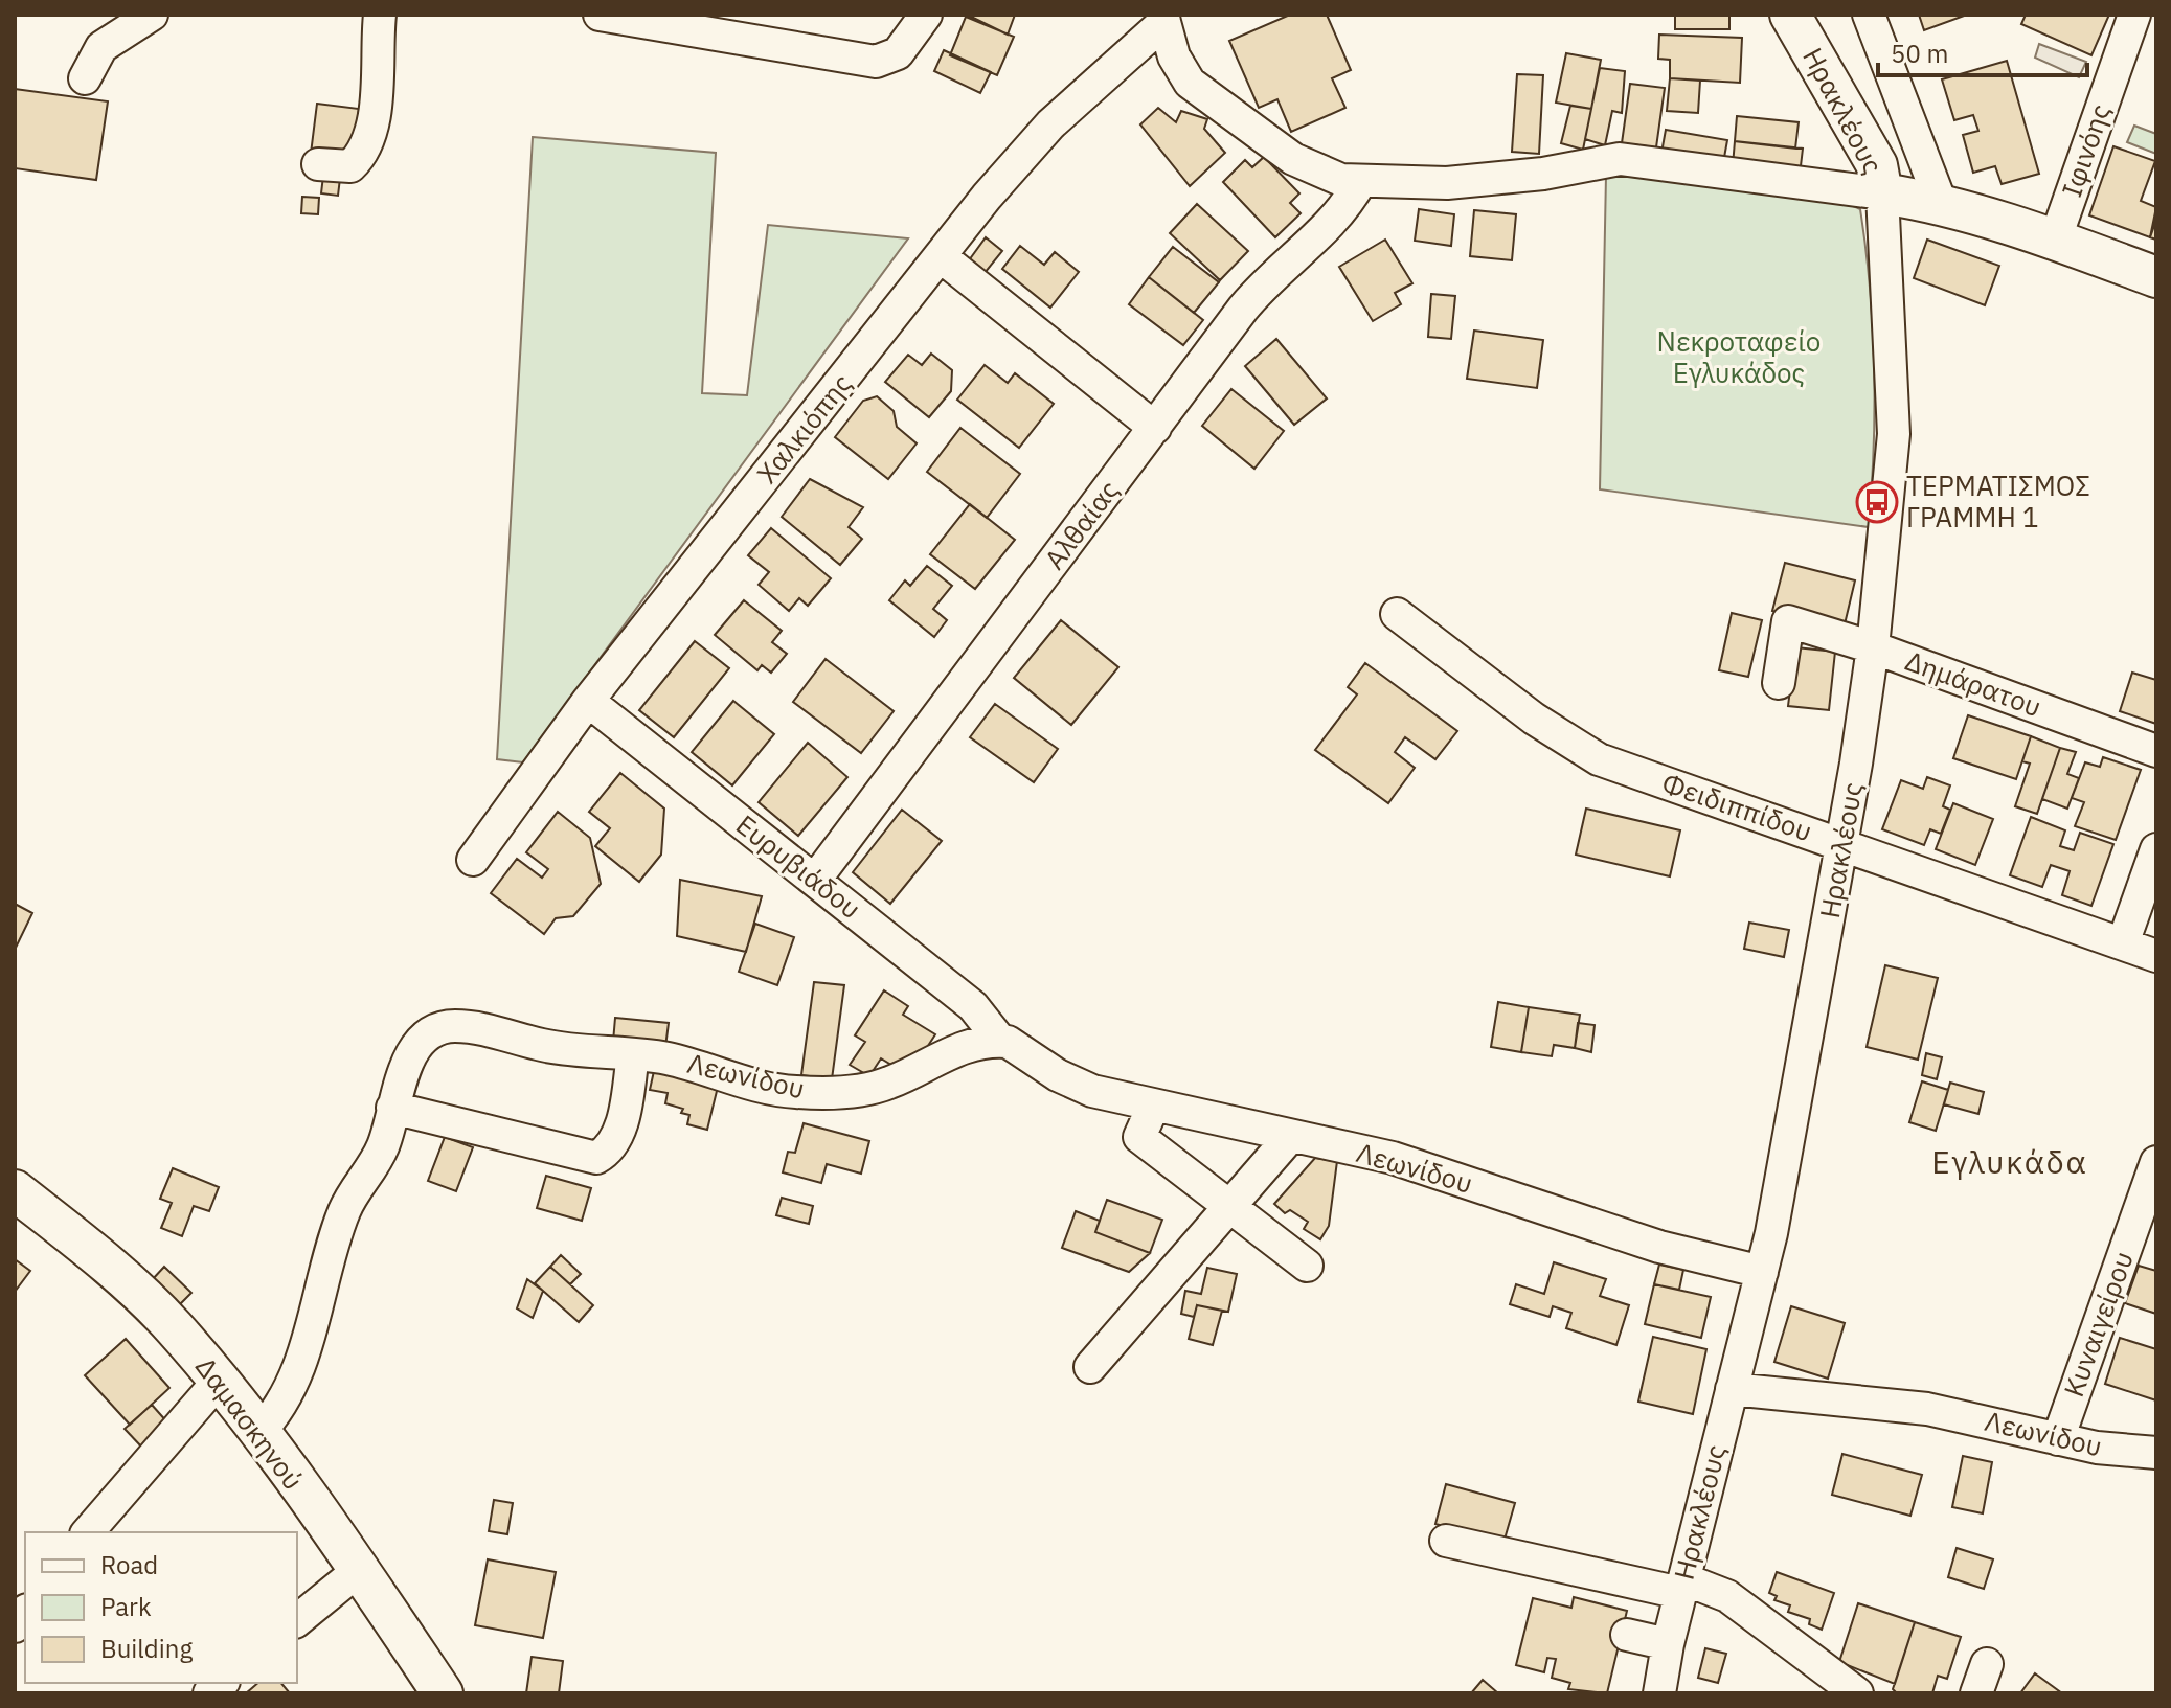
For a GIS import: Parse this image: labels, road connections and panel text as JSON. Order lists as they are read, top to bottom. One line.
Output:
{"streets":{"main road":["Ηρακλέους","Δαμασκηνού"],"street":["Ιφινόης","Χαλκιόπης","Αλθαίας","Δημάρατου","Φειδιππίδου","Ευρυβιάδου","Λεωνίδου","Κυναιγείρου"]},"crossings":[["Ηρακλέους","Δημάρατου"],["Ηρακλέους","Φειδιππίδου"],["Ηρακλέους","Λεωνίδου"],["Χαλκιόπης","Ευρυβιάδου"],["Αλθαίας","Ευρυβιάδου"],["Ευρυβιάδου","Λεωνίδου"],["Λεωνίδου","Κυναιγείρου"],["Λεωνίδου","Δαμασκηνού"]],"districts":["Εγλυκάδα"],"parks":["Νεκροταφείο Εγλυκάδος"],"places":{"bus stop":["ΤΕΡΜΑΤΙΣΜΟΣ ΓΡΑΜΜΗ 1"]},"legend":["Road","Park","Building"],"scale_bar":"50 m"}
